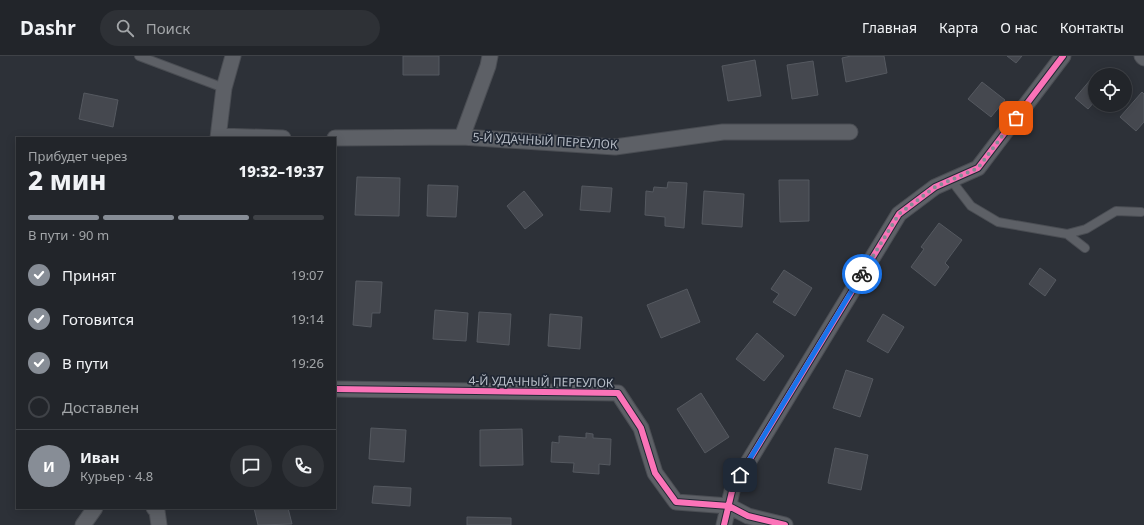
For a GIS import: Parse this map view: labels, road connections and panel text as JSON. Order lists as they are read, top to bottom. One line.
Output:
{"streets":{"street":["5-Й УДАЧНЫЙ ПЕРЕУЛОК","4-Й УДАЧНЫЙ ПЕРЕУЛОК"]},"page":{"header":"Dashr","search":"Поиск","nav":["Главная","Карта","О нас","Контакты"],"heading":["2 мин","Прибудет через","19:32–19:37"],"panel":["Иван","Курьер · 4.8"],"bar":"В пути · 90 m","list":[["Принят","19:07"],["Готовится","19:14"],["В пути","19:26"],"Доставлен"],"round":"И"}}
